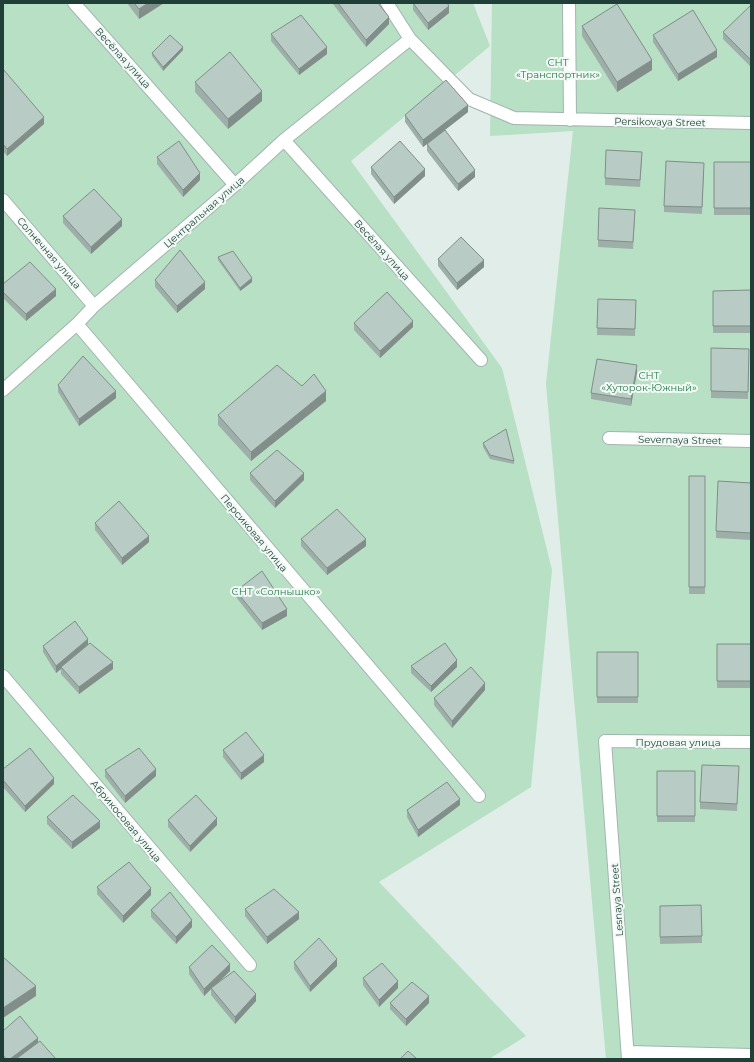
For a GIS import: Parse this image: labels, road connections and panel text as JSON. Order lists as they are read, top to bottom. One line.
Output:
{"streets":{"street":["Весёлая улица","Persikovaya Street","Центральная улица","Солнечная улица","Severnaya Street","Персиковая улица","Прудовая улица","Абрикосовая улица","Lesnaya Street"]},"crossings":[["Весёлая улица","Центральная улица"],["Persikovaya Street","Центральная улица"],["Центральная улица","Солнечная улица"],["Центральная улица","Персиковая улица"],["Прудовая улица","Lesnaya Street"]],"parks":["СНТ «Транспортник»","СНТ «Хуторок-Южный»","СНТ «Солнышко»"]}
